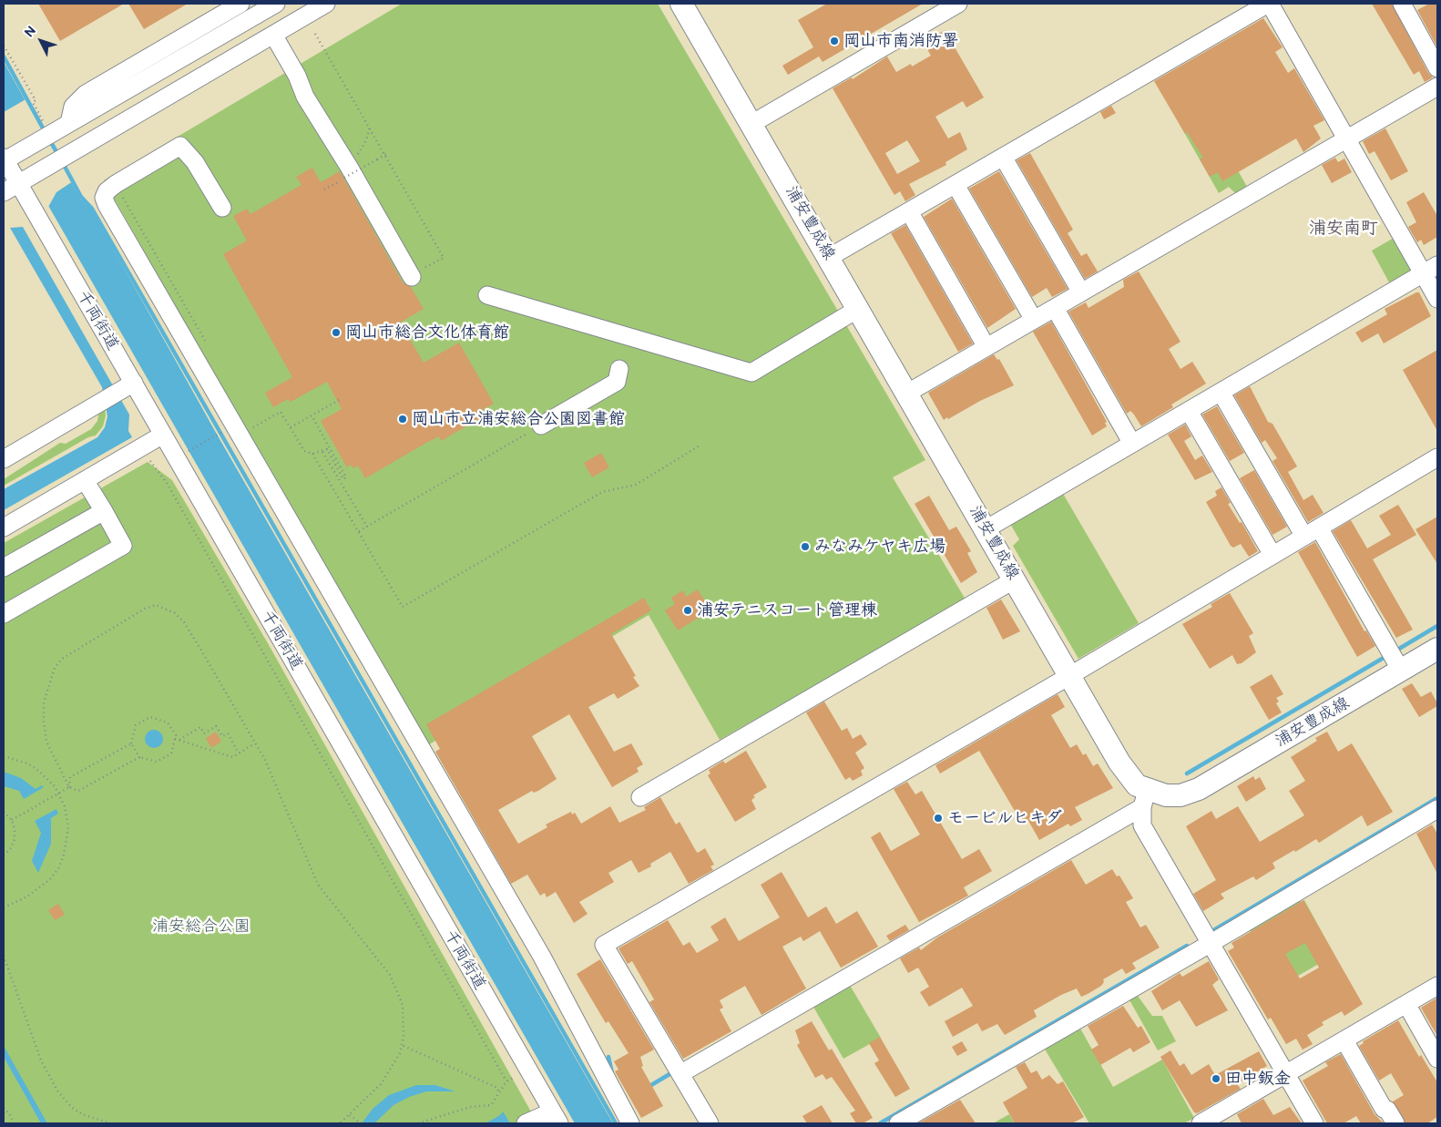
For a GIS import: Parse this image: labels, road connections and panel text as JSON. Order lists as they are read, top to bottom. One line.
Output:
{"streets":{"main road":["浦安豊成線"],"street":["千両街道"]},"districts":["浦安南町"],"parks":["浦安総合公園"],"places":["岡山市南消防署","岡山市総合文化体育館","岡山市立浦安総合公園図書館","みなみケヤキ広場","浦安テニスコート管理棟","モービルヒキダ","田中鈑金"],"north":"top left"}
